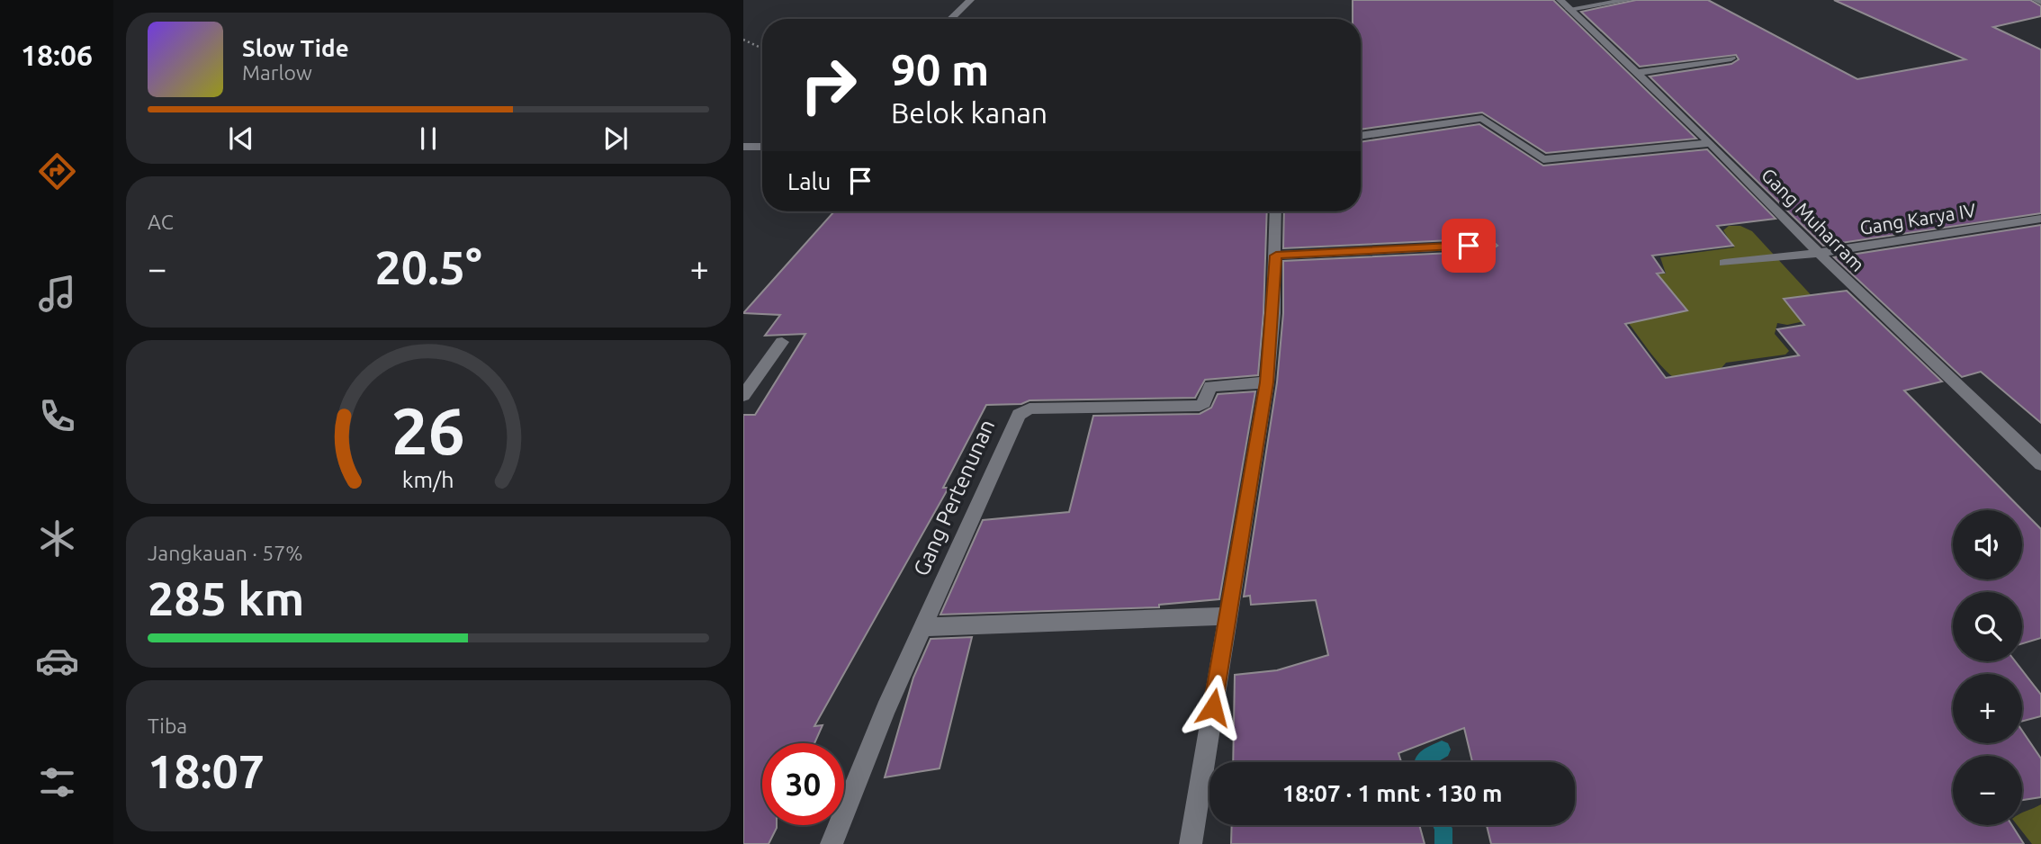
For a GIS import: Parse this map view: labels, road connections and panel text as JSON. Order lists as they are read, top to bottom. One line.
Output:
{"streets":{"street":["Gang Karya IV","Gang Muharram","Gang Pertenunan"]},"crossings":[["Gang Karya IV","Gang Muharram"]],"page":{"tabs":"18:06","turn":["90 m","Belok kanan"],"song":["Slow Tide","Marlow"],"then":"Lalu","tile":["AC",["Jangkauan · 57%","285 km"],["Tiba","18:07"]],"heat":["−","20.5°","+"],"map_buttons":["+","−"],"limit":"30","trip":"18:07 · 1 mnt · 130 m","gauge":["26","km/h"]}}
